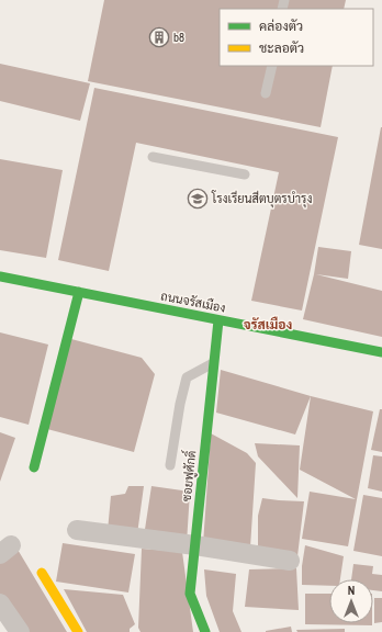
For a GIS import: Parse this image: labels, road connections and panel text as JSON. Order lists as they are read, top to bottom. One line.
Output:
{"streets":{"street":["ถนนจรัสเมือง","ซอยฟูศักดิ์"]},"crossings":[["ถนนจรัสเมือง","ซอยฟูศักดิ์"]],"districts":["จรัสเมือง"],"places":{"building":["b8"],"school or university":["โรงเรียนสีตบุตรบำรุง"]},"legend":["คล่องตัว","ชะลอตัว"],"north":"top"}
